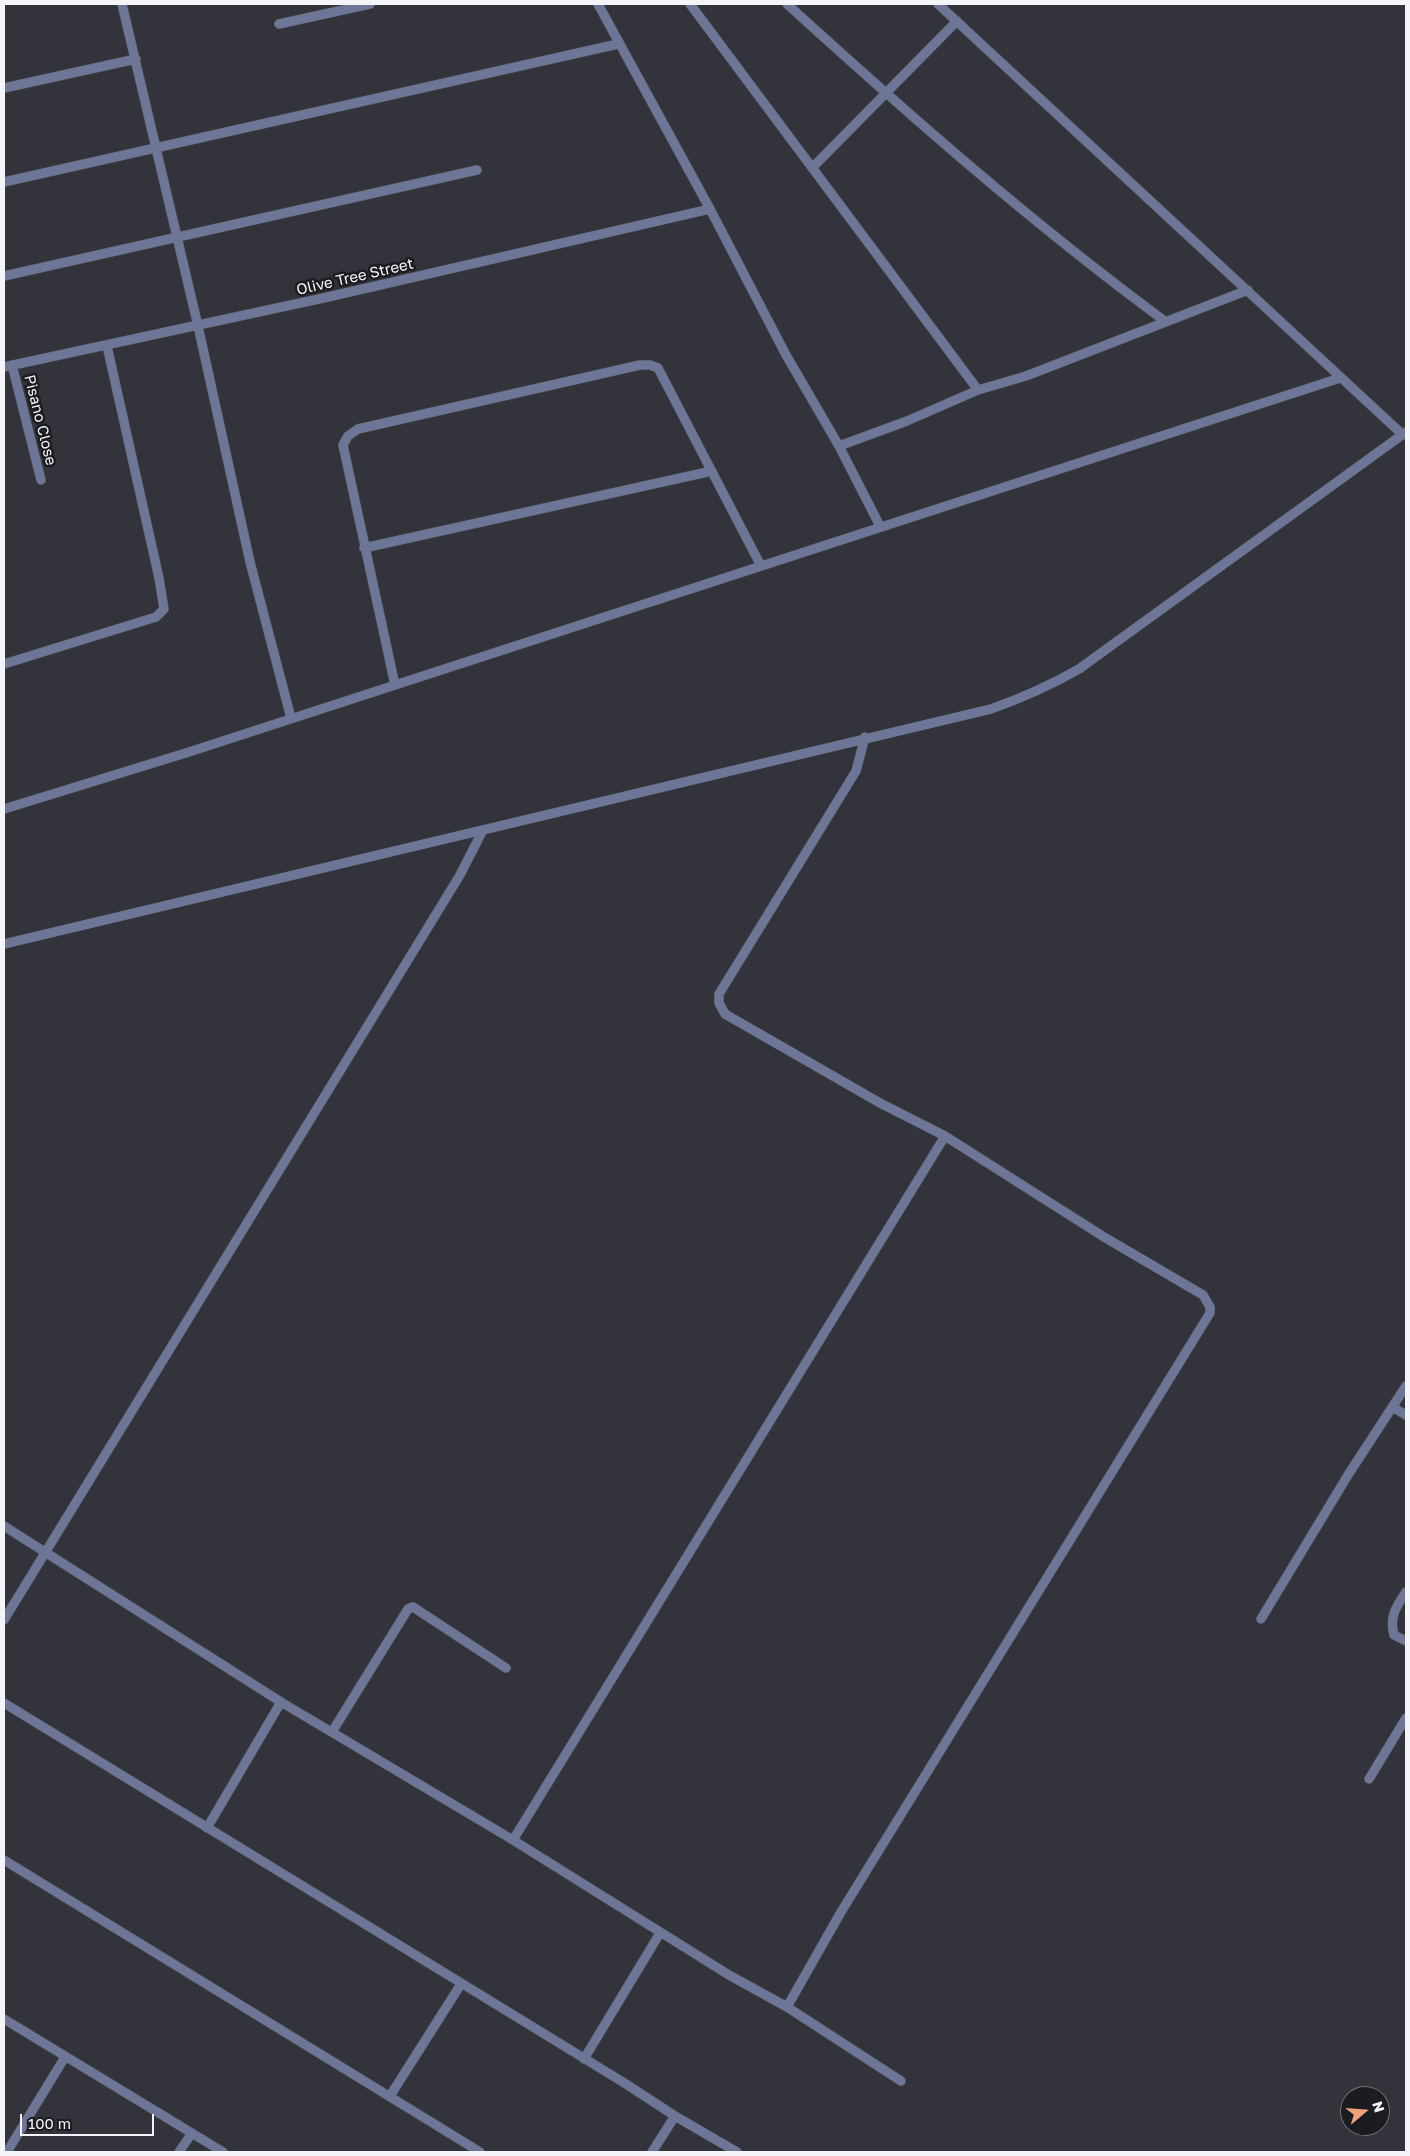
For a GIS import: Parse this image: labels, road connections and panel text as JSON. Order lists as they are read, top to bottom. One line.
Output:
{"streets":{"street":["Olive Tree Street","Pisano Close"]},"crossings":[["Olive Tree Street","Pisano Close"]],"scale_bar":"100 m","north":"right"}
